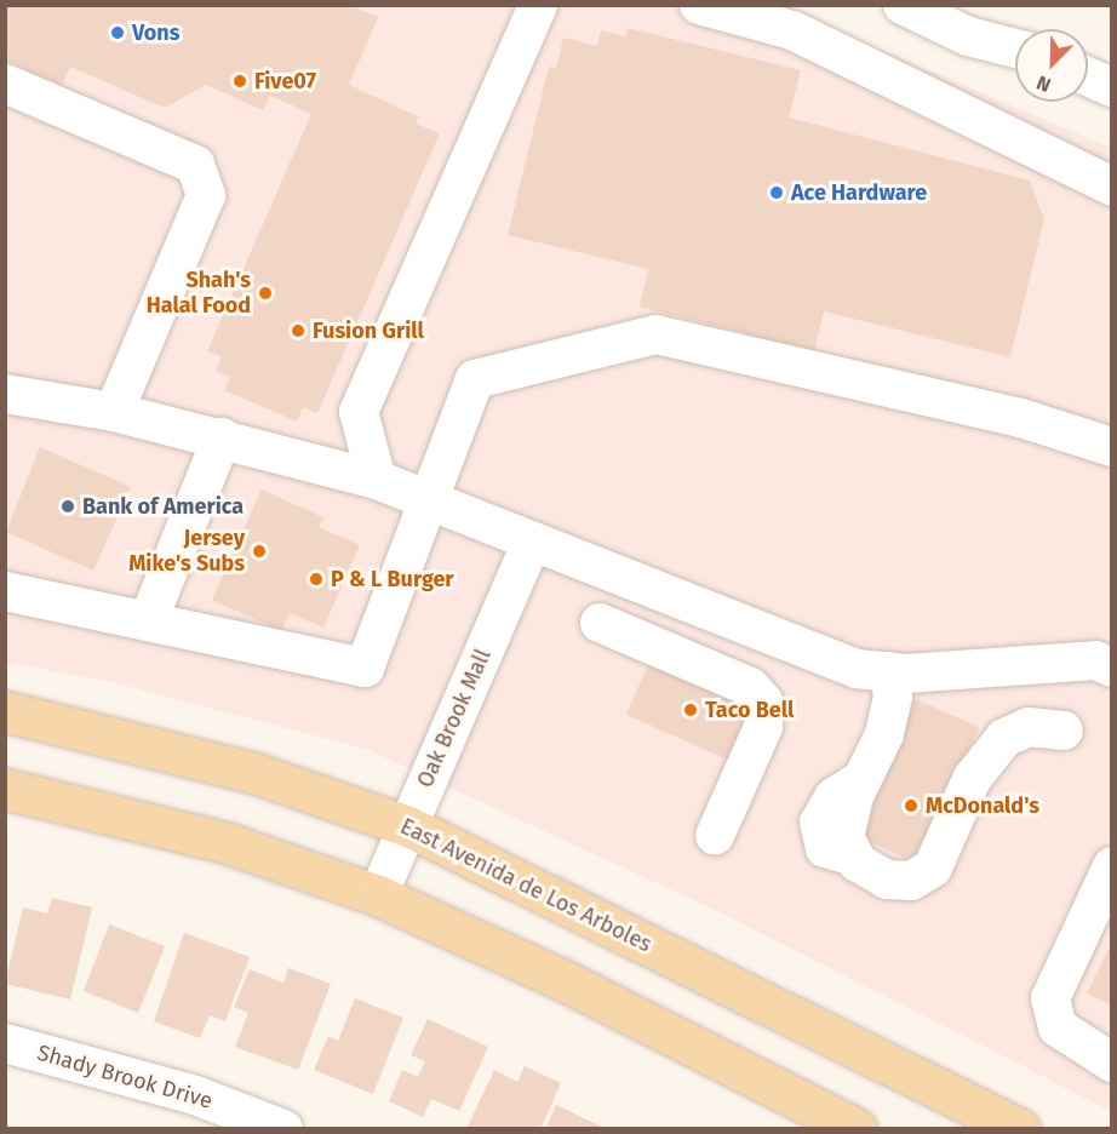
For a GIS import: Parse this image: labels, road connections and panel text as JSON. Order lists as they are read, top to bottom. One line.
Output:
{"streets":{"main road":["East Avenida de Los Arboles"],"street":["Oak Brook Mall","Shady Brook Drive"]},"crossings":[["Oak Brook Mall","East Avenida de Los Arboles"]],"places":["Vons","Five07","Ace Hardware","Shah's Halal Food","Fusion Grill","Bank of America","Jersey Mike's Subs","P & L Burger","Taco Bell","McDonald's"],"north":"bottom left"}
